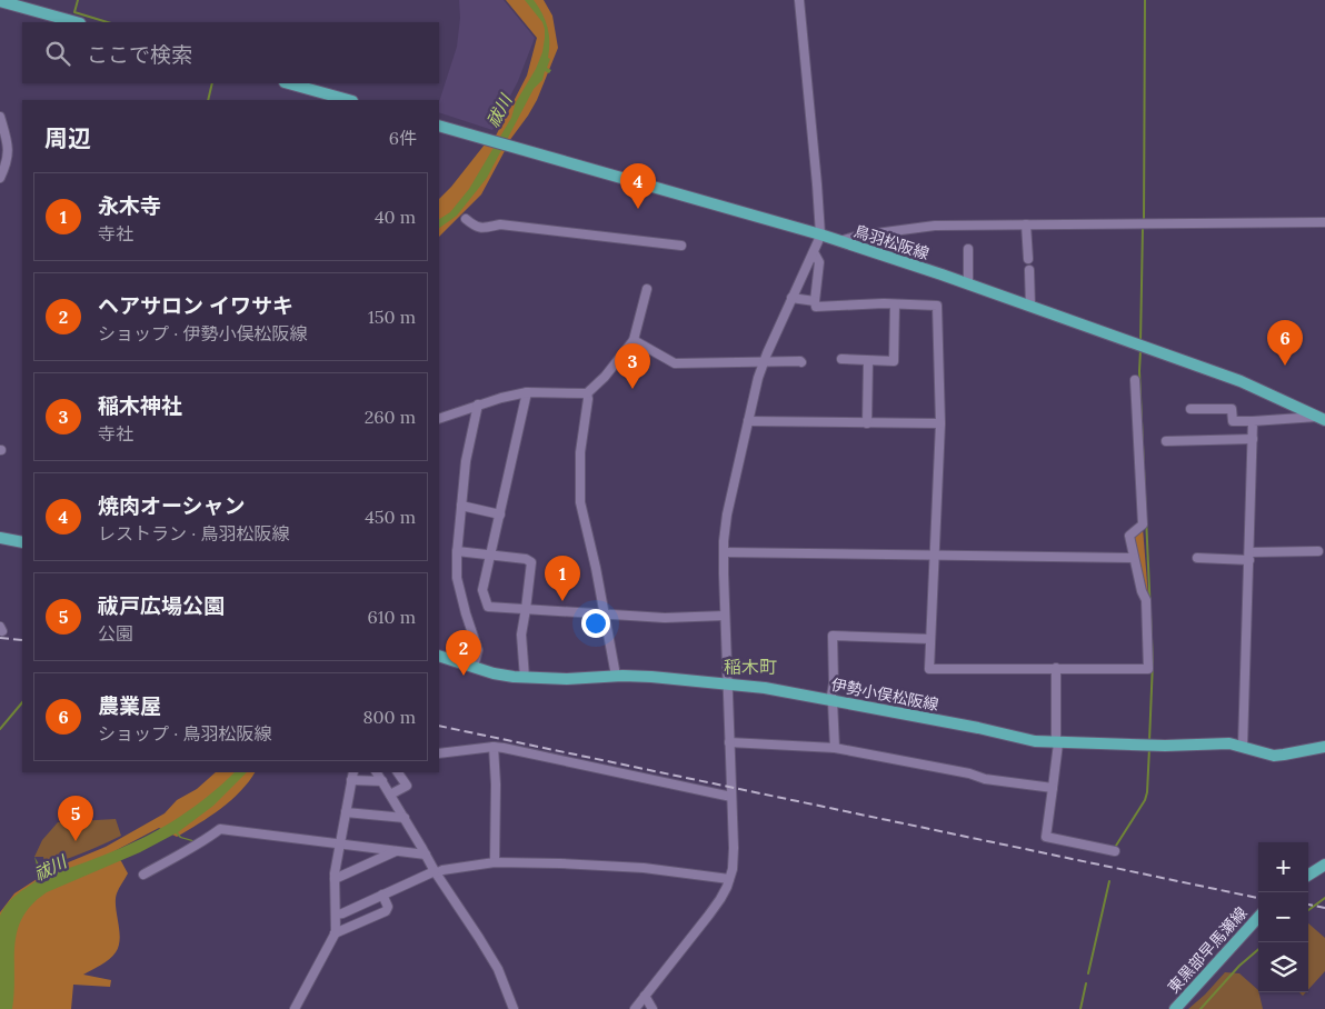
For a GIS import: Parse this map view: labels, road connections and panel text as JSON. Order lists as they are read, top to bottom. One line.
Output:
{"streets":{"main road":["鳥羽松阪線","伊勢小俣松阪線","東黒部早馬瀬線"]},"districts":["稲木町"],"water":["祓川"],"page":{"search":"ここで検索","heading":["周辺","6件"],"pins":["4","6","3","1","2","5"],"list":[{"mark":"1","name":"永木寺","note":"寺社","value":"40 m"},{"mark":"2","name":"ヘアサロン イワサキ","note":"ショップ · 伊勢小俣松阪線","value":"150 m"},{"mark":"3","name":"稲木神社","note":"寺社","value":"260 m"},{"mark":"4","name":"焼肉オーシャン","note":"レストラン · 鳥羽松阪線","value":"450 m"},{"mark":"5","name":"祓戸広場公園","note":"公園","value":"610 m"},{"mark":"6","name":"農業屋","note":"ショップ · 鳥羽松阪線","value":"800 m"}],"map_buttons":["+","−"]}}
